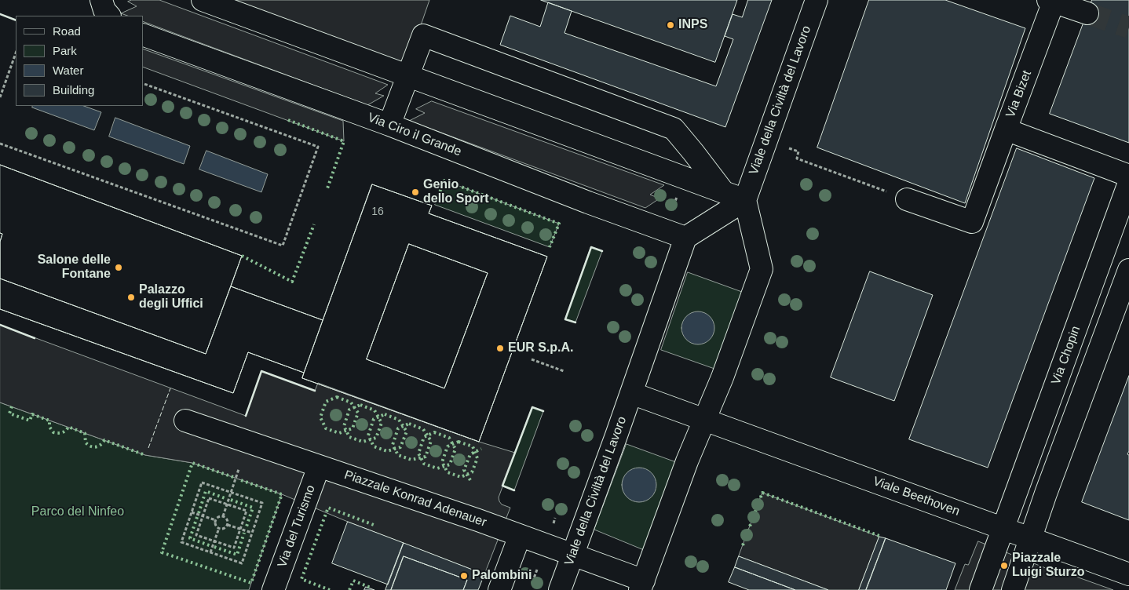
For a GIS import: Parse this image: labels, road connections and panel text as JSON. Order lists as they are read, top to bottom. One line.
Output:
{"streets":{"street":["Via Bizet","Viale della Civiltà del Lavoro","Via Ciro il Grande","Via Chopin","Viale Beethoven","Piazzale Konrad Adenauer","Via del Turismo"]},"crossings":[["Viale della Civiltà del Lavoro","Via Ciro il Grande"],["Viale della Civiltà del Lavoro","Piazzale Konrad Adenauer"],["Via Chopin","Viale Beethoven"],["Piazzale Konrad Adenauer","Via del Turismo"]],"parks":["Parco del Ninfeo"],"places":["INPS","Genio dello Sport","Salone delle Fontane","Palazzo degli Uffici","EUR S.p.A.","Piazzale Luigi Sturzo","Palombini"],"house_numbers":["16"],"legend":["Road","Park","Water","Building"]}
